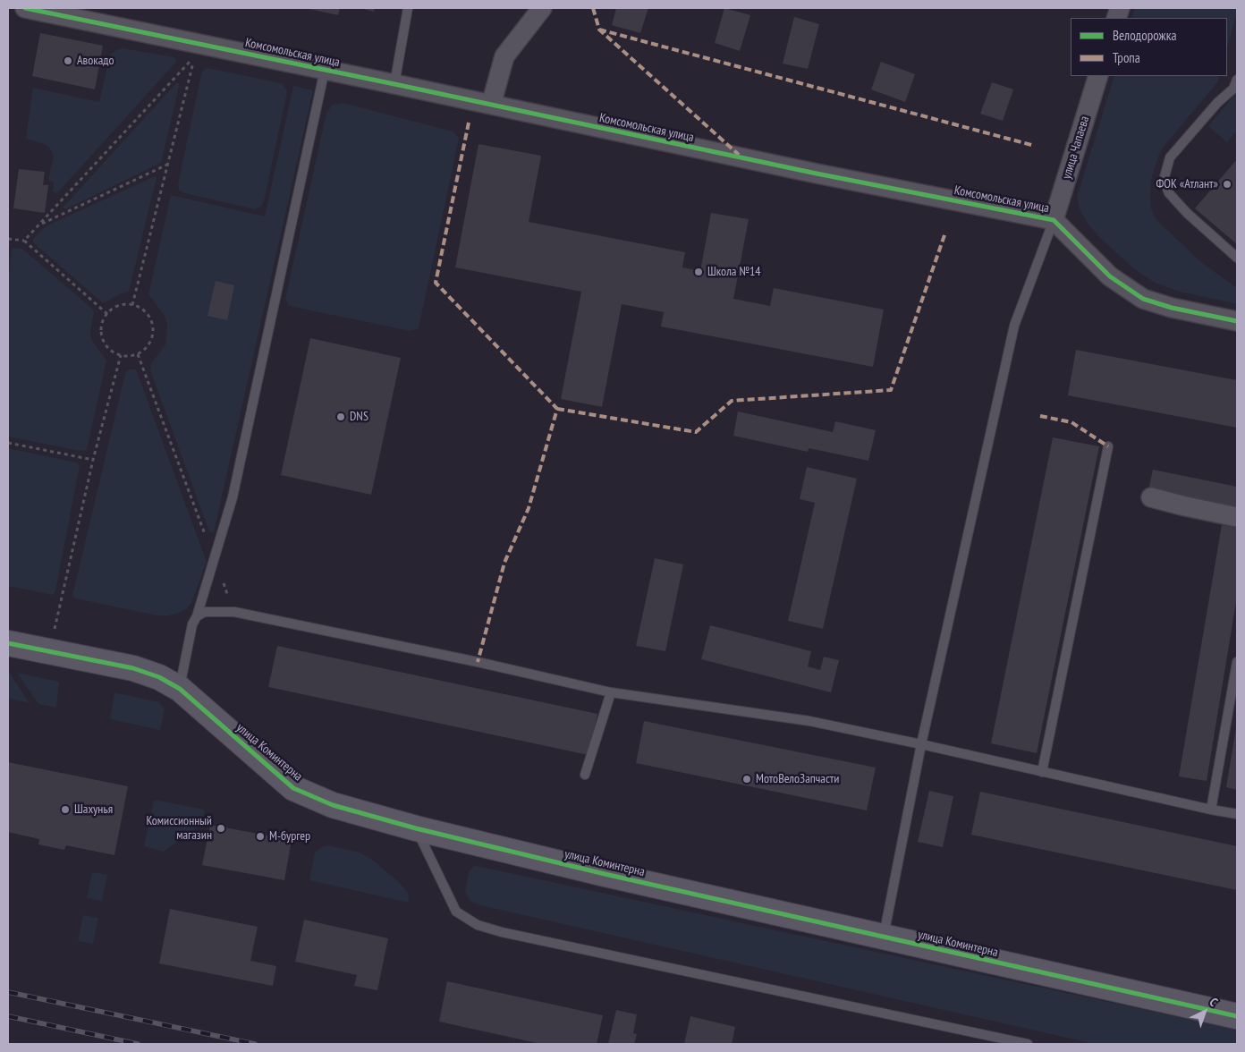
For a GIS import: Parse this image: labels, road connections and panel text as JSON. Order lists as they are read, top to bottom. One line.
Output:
{"streets":{"street":["Комсомольская улица","улица Чапаева","улица Коминтерна"]},"crossings":[["Комсомольская улица","улица Чапаева"]],"places":["Авокадо","ФОК «Атлант»","Школа №14","DNS","МотоВелоЗапчасти","Шахунья","Комиссионный магазин","М-бургер"],"legend":["Велодорожка","Тропа"],"north":"top right"}
